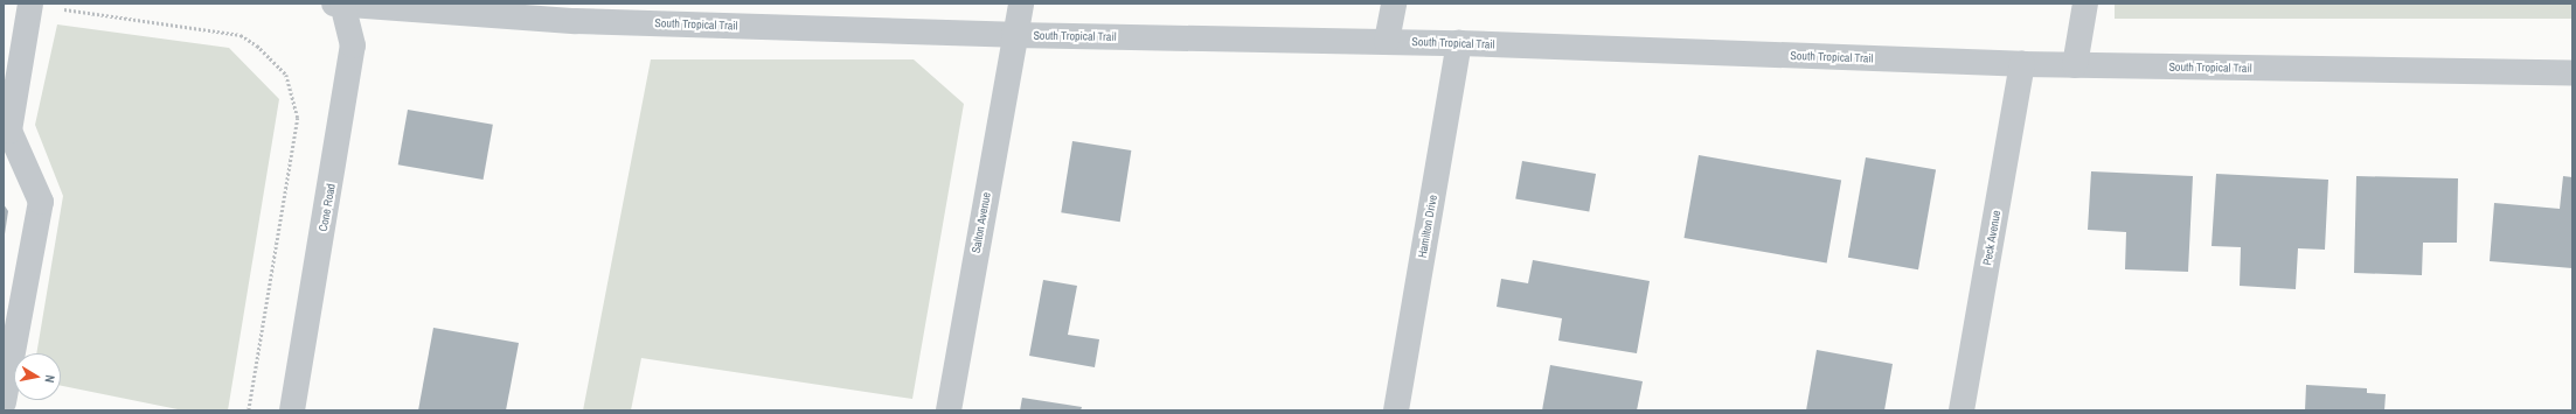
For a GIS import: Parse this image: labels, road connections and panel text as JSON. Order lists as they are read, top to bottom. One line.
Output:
{"streets":{"street":["South Tropical Trail","Cone Road","Salton Avenue","Hamilton Drive","Peck Avenue"]},"crossings":[["South Tropical Trail","Cone Road"],["South Tropical Trail","Salton Avenue"],["South Tropical Trail","Hamilton Drive"],["South Tropical Trail","Peck Avenue"]],"north":"right"}
